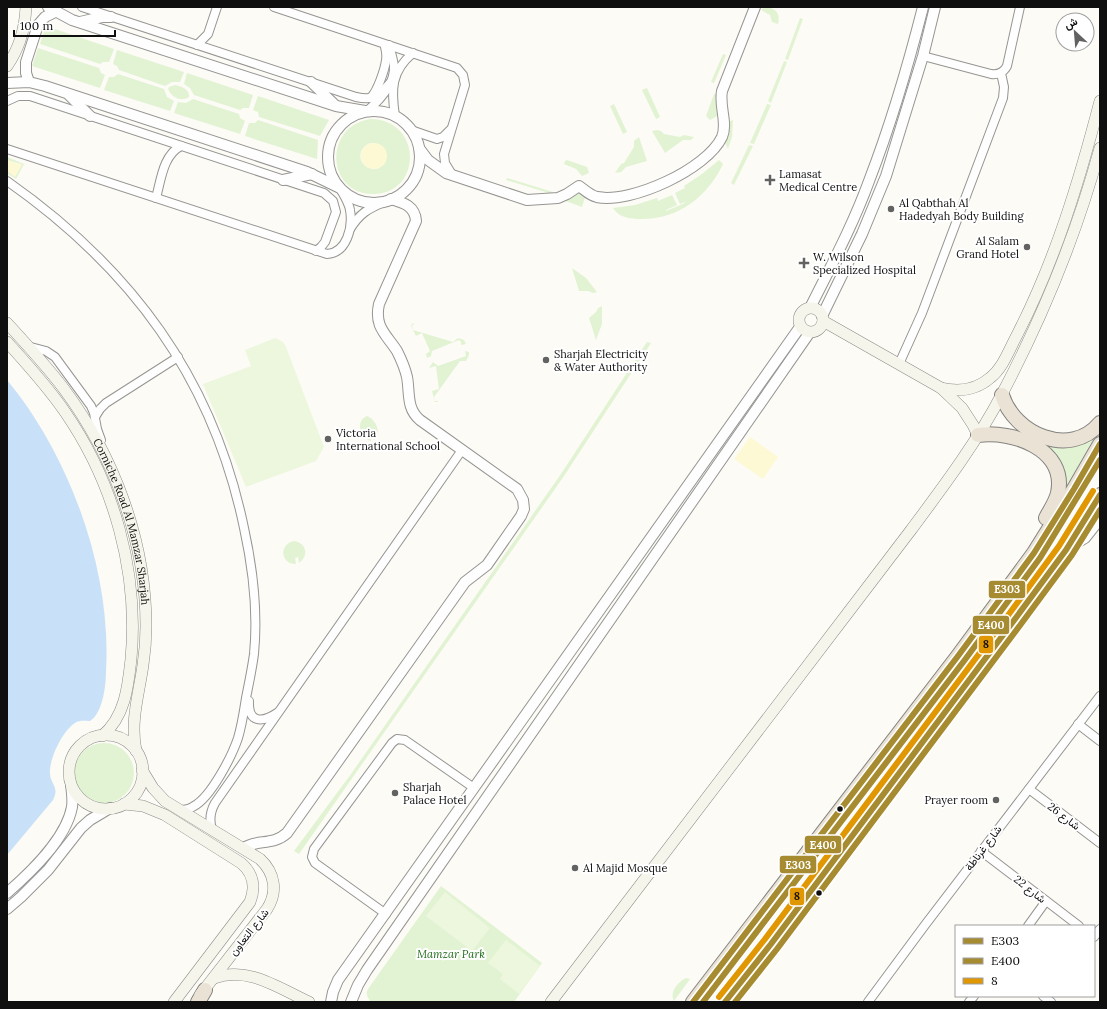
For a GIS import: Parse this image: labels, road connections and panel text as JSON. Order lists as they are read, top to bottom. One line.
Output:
{"streets":{"main road":["Corniche Road Al Mamzar Sharjah","شارع التعاون"],"street":["شارع 26","شارع غرناطة","شارع 22"]},"crossings":[["Corniche Road Al Mamzar Sharjah","شارع التعاون"],["شارع 26","شارع غرناطة"],["شارع غرناطة","شارع 22"]],"parks":["Mamzar Park"],"places":{"health":["Lamasat Medical Centre","W. Wilson Specialized Hospital"],"other":["Al Qabthah Al Hadedyah Body Building","Al Salam Grand Hotel","Sharjah Electricity & Water Authority","Victoria International School","Sharjah Palace Hotel","Prayer room","Al Majid Mosque"]},"lines":["transit line E303","transit line E400","transit line 8"],"legend":["E303","E400","8"],"scale_bar":"100 m","north":"top left"}
